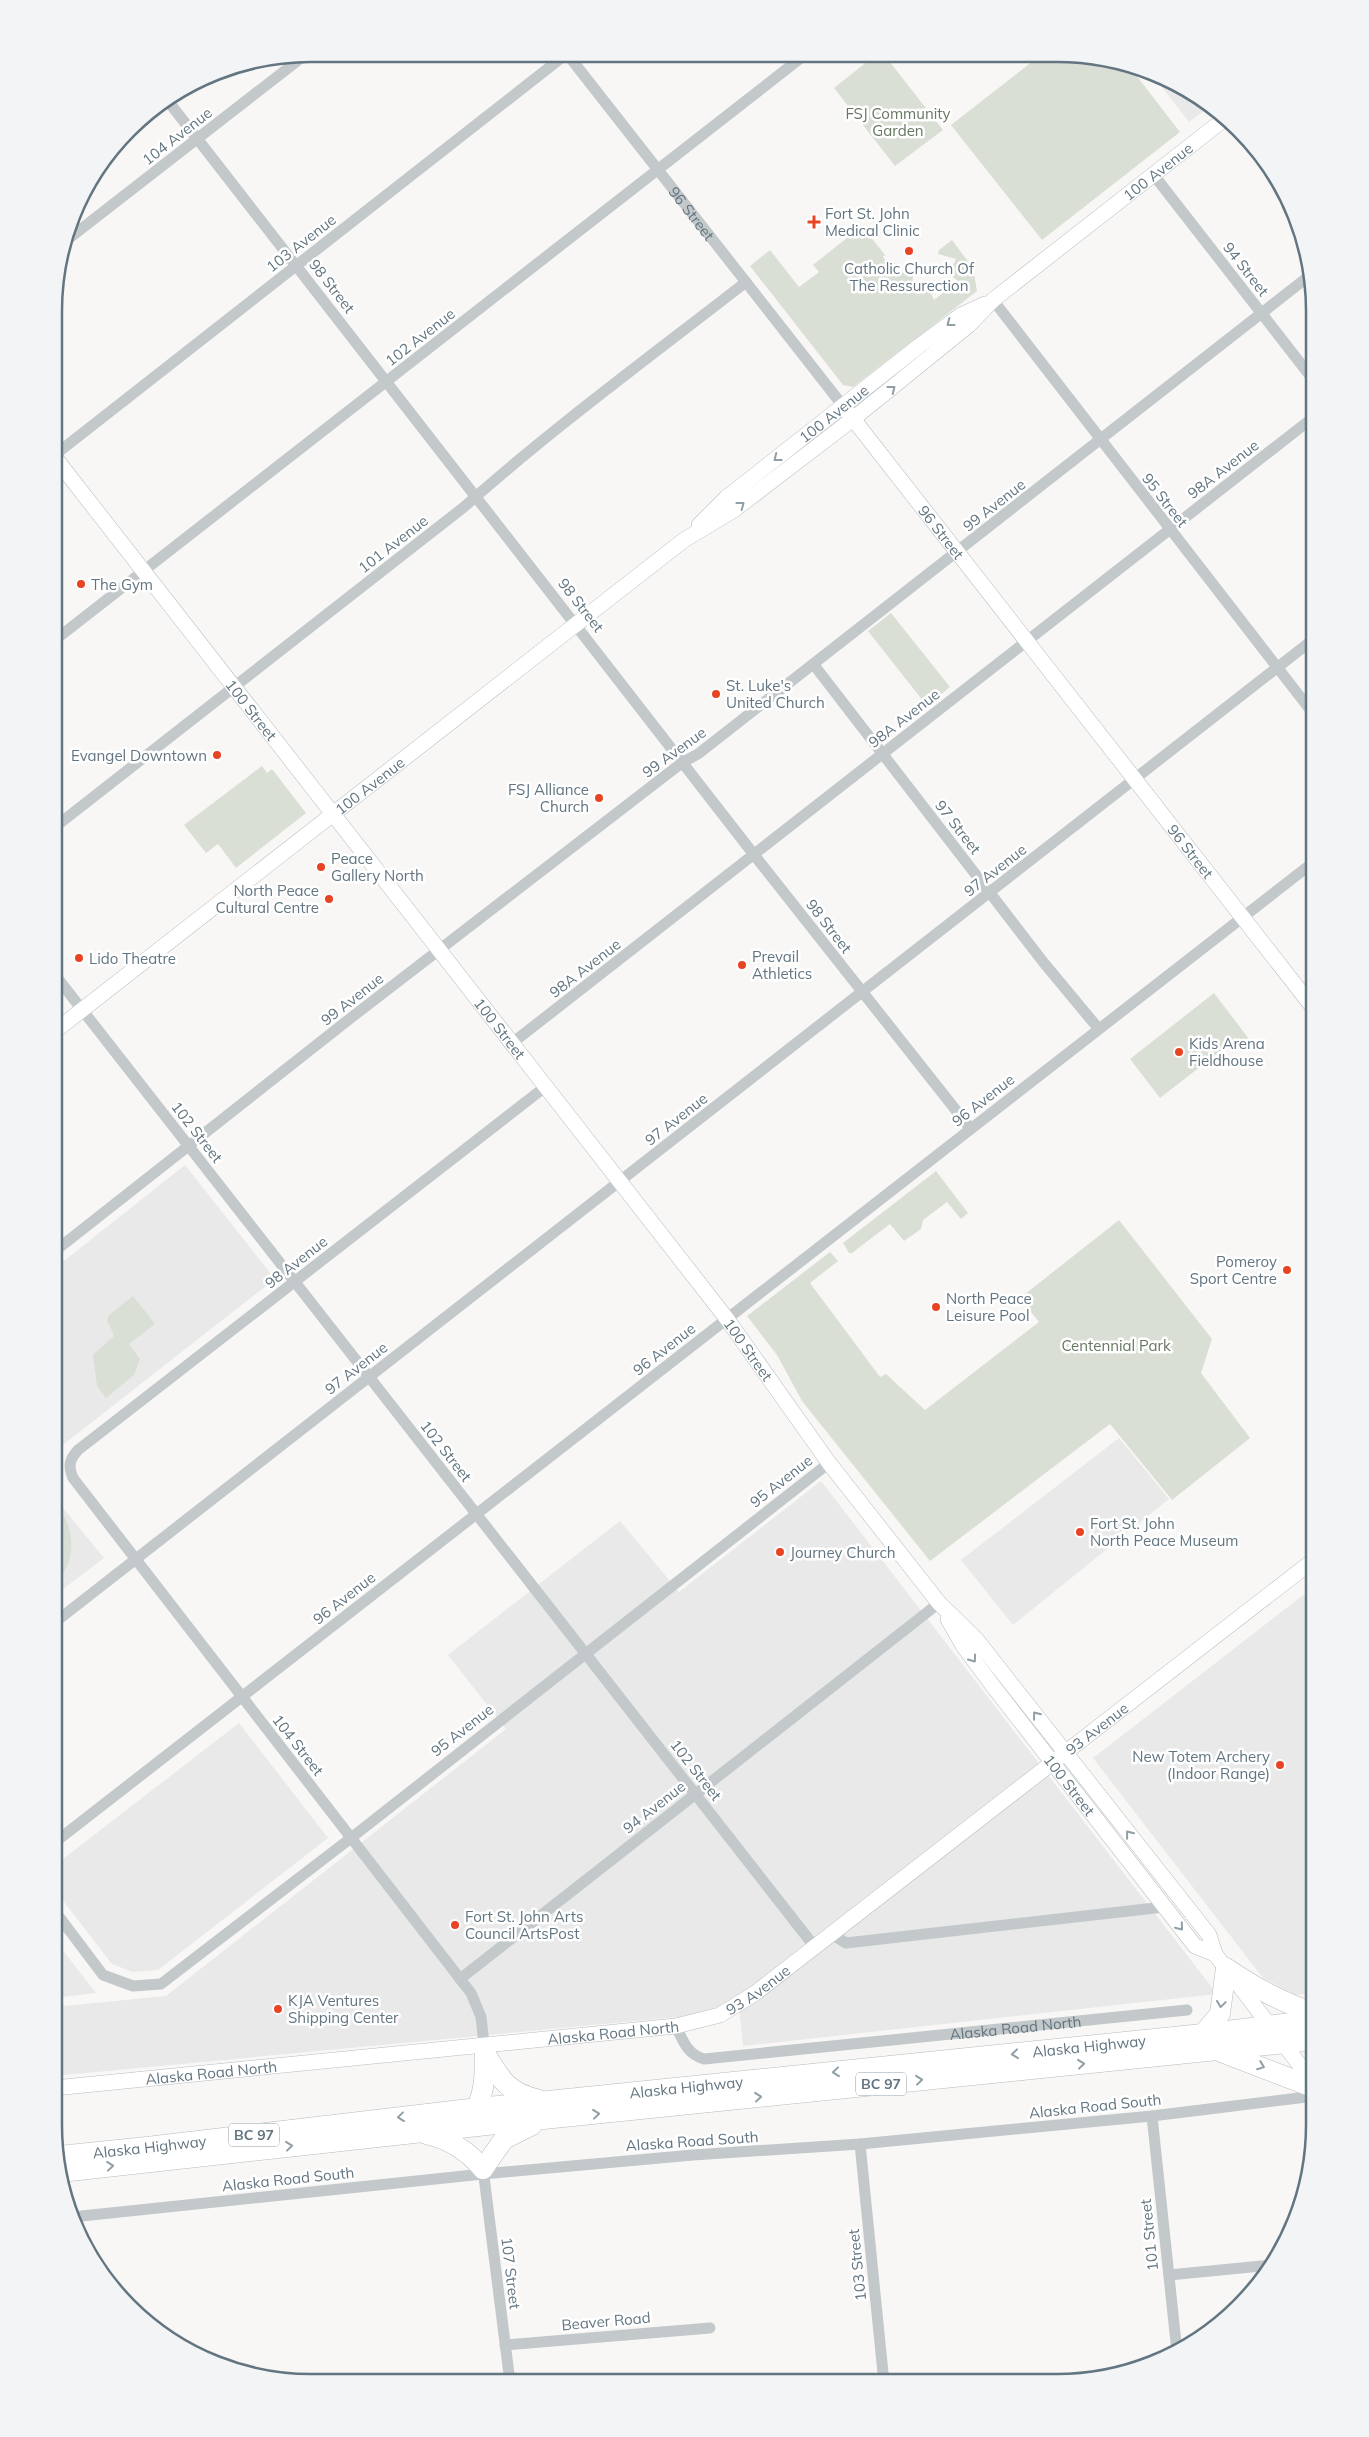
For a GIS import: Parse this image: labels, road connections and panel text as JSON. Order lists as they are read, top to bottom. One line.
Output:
{"streets":{"highway":["Alaska Highway","BC 97"],"main road":["100 Avenue","96 Street","100 Street","93 Avenue","Alaska Road North"],"street":["104 Avenue","103 Avenue","94 Street","98 Street","102 Avenue","98A Avenue","95 Street","99 Avenue","101 Avenue","97 Street","97 Avenue","96 Avenue","102 Street","98 Avenue","95 Avenue","104 Street","94 Avenue","Alaska Road South","101 Street","103 Street","107 Street","Beaver Road"]},"crossings":[["104 Avenue","98 Street"],["100 Avenue","96 Street"],["100 Avenue","94 Street"],["100 Avenue","98 Street"],["100 Avenue","95 Street"],["100 Avenue","100 Street"],["100 Avenue","102 Street"],["96 Street","102 Avenue"],["96 Street","98A Avenue"],["96 Street","99 Avenue"],["96 Street","101 Avenue"],["96 Street","97 Avenue"],["96 Street","96 Avenue"],["103 Avenue","98 Street"],["94 Street","99 Avenue"],["98 Street","102 Avenue"],["98 Street","98A Avenue"],["98 Street","99 Avenue"],["98 Street","101 Avenue"],["98 Street","97 Avenue"],["98 Street","96 Avenue"],["102 Avenue","100 Street"],["98A Avenue","95 Street"],["98A Avenue","100 Street"],["98A Avenue","97 Street"],["95 Street","99 Avenue"],["95 Street","97 Avenue"],["99 Avenue","100 Street"],["99 Avenue","97 Street"],["99 Avenue","102 Street"],["101 Avenue","100 Street"],["100 Street","97 Avenue"],["100 Street","96 Avenue"],["100 Street","98 Avenue"],["100 Street","95 Avenue"],["100 Street","93 Avenue"],["100 Street","94 Avenue"],["100 Street","Alaska Highway"],["97 Street","97 Avenue"],["97 Street","96 Avenue"],["97 Avenue","102 Street"],["97 Avenue","104 Street"],["96 Avenue","102 Street"],["96 Avenue","104 Street"],["102 Street","98 Avenue"],["102 Street","95 Avenue"],["102 Street","93 Avenue"],["102 Street","94 Avenue"],["98 Avenue","104 Street"],["95 Avenue","104 Street"],["93 Avenue","Alaska Road North"],["104 Street","94 Avenue"],["104 Street","Alaska Road North"],["Alaska Road South","101 Street"],["Alaska Road South","103 Street"],["Alaska Road South","107 Street"],["107 Street","Beaver Road"]],"parks":["FSJ Community Garden","Centennial Park"],"places":{"health":["Fort St. John Medical Clinic"],"other":["Catholic Church Of The Ressurection","The Gym","St. Luke's United Church","Evangel Downtown","FSJ Alliance Church","Peace Gallery North","North Peace Cultural Centre","Lido Theatre","Prevail Athletics","Kids Arena Fieldhouse","Pomeroy Sport Centre","North Peace Leisure Pool","Fort St. John North Peace Museum","Journey Church","New Totem Archery (Indoor Range)","Fort St. John Arts Council ArtsPost","KJA Ventures Shipping Center"]}}
